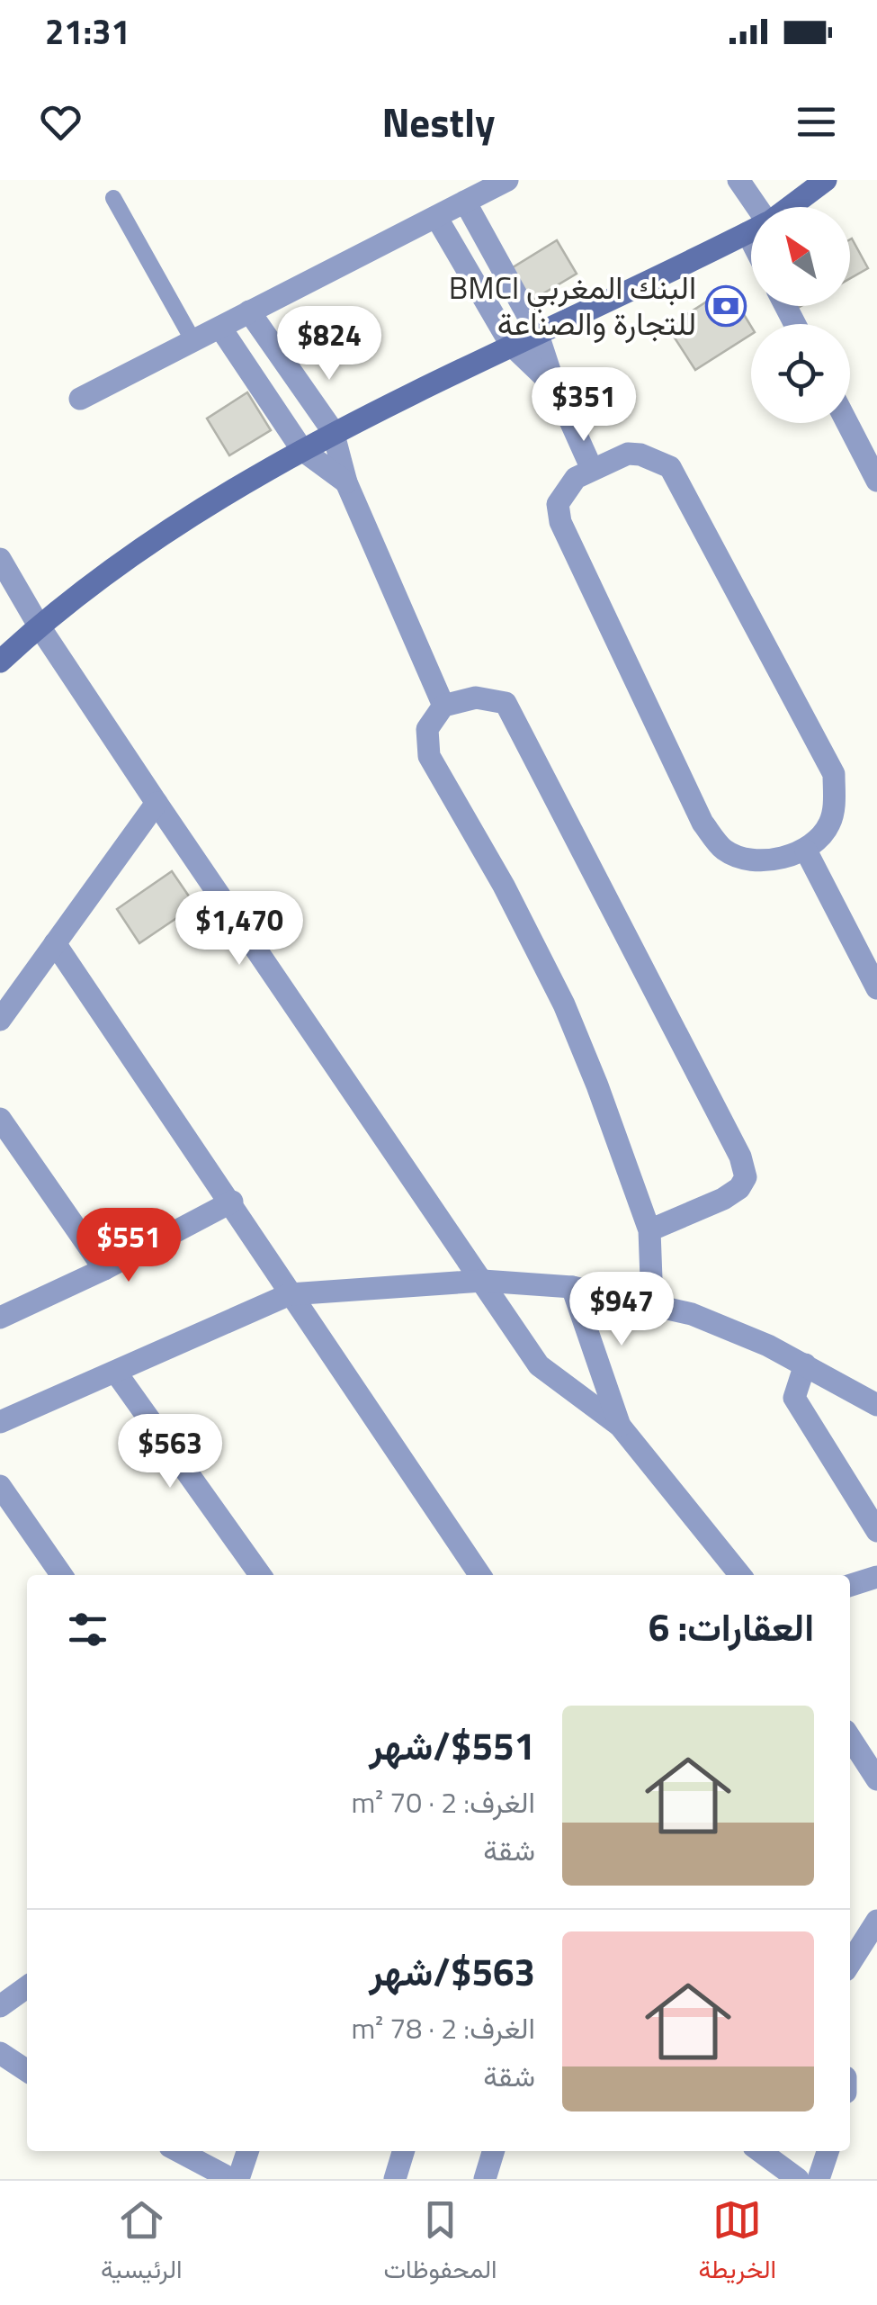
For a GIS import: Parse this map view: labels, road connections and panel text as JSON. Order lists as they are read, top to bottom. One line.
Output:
{"places":{"bank":["BMCI البنك المغربي للتجارة والصناعة"]},"north":"top left","page":{"status":"21:31","header":"Nestly","price":["$824","$351","$1,470","$551","$947","$563"],"heading":"العقارات: 6","list":[{"name":"$551/شهر","note":"الغرف: 2 · 70 m² · شقة"},{"name":"$563/شهر","note":"الغرف: 2 · 78 m² · شقة"}],"tabs":["الخريطة","المحفوظات","الرئيسية"]}}
